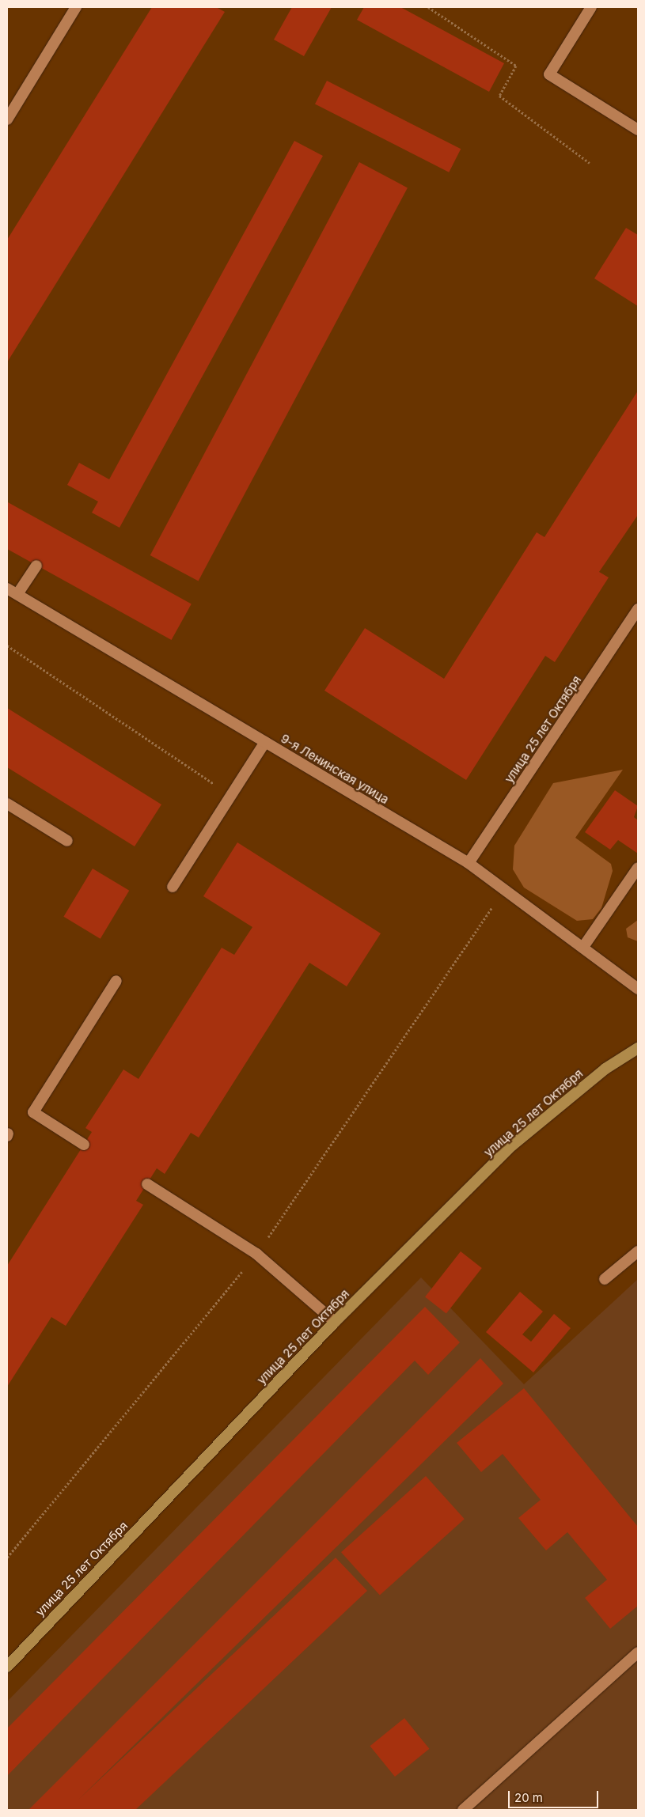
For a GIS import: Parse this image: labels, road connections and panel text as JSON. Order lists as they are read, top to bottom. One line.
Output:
{"streets":{"main road":["улица 25 лет Октября"],"street":["9-я Ленинская улица"]},"crossings":[["улица 25 лет Октября","9-я Ленинская улица"]],"scale_bar":"20 m"}
